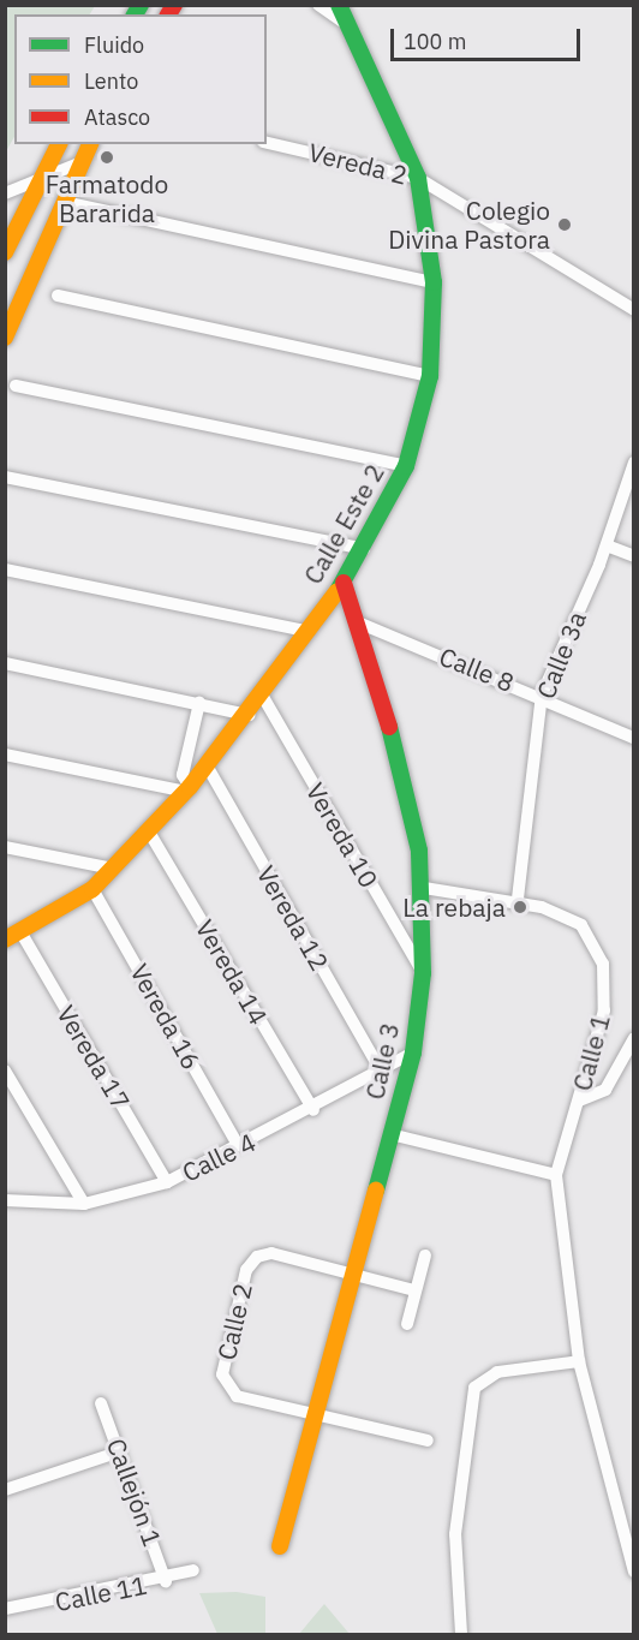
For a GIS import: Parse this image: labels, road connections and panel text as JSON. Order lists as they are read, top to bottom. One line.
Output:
{"streets":{"street":["Vereda 2","Calle Este 2","Calle 3a","Calle 8","Vereda 10","Vereda 12","Vereda 14","Vereda 16","Calle 1","Vereda 17","Calle 3","Calle 4","Calle 2","Callejón 1","Calle 11"]},"crossings":[["Vereda 2","Calle Este 2"],["Calle Este 2","Vereda 10"],["Calle Este 2","Vereda 12"],["Calle Este 2","Vereda 14"],["Calle Este 2","Vereda 16"],["Calle Este 2","Vereda 17"],["Calle Este 2","Calle 3"],["Calle 3a","Calle 8"],["Calle 3a","Calle 1"],["Calle 8","Calle 3"],["Vereda 10","Calle 3"],["Vereda 12","Calle 4"],["Vereda 14","Calle 4"],["Vereda 16","Calle 4"],["Calle 1","Calle 3"],["Vereda 17","Calle 4"],["Calle 3","Calle 4"],["Calle 3","Calle 2"],["Callejón 1","Calle 11"]],"places":["Farmatodo Bararida","Colegio Divina Pastora","La rebaja"],"legend":["Fluido","Lento","Atasco"],"scale_bar":"100 m"}
